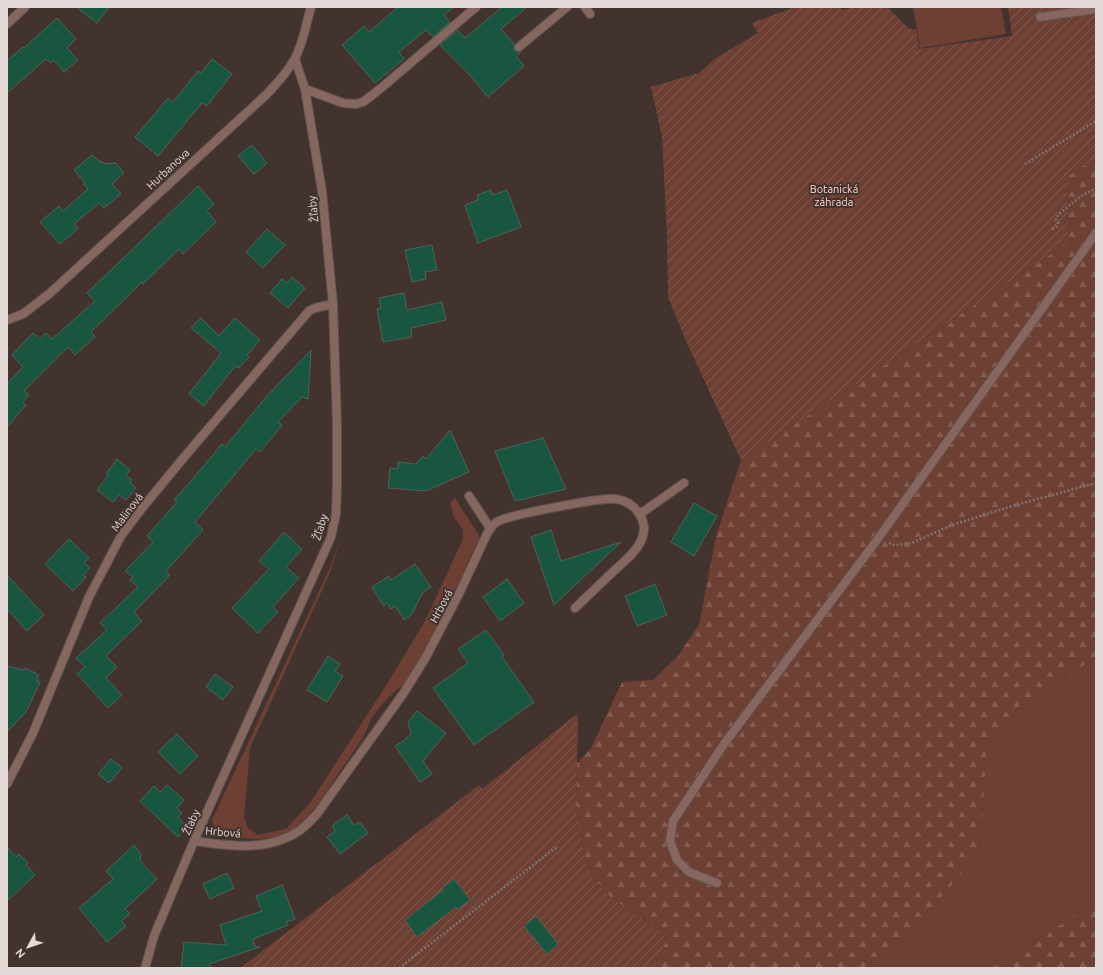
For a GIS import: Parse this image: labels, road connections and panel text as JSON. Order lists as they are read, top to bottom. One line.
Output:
{"streets":{"street":["Hurbanova","Žľaby","Malinová","Hrbová"]},"crossings":[["Hurbanova","Žľaby"],["Žľaby","Malinová"],["Žľaby","Hrbová"]],"parks":["Botanická záhrada"],"north":"bottom left"}
